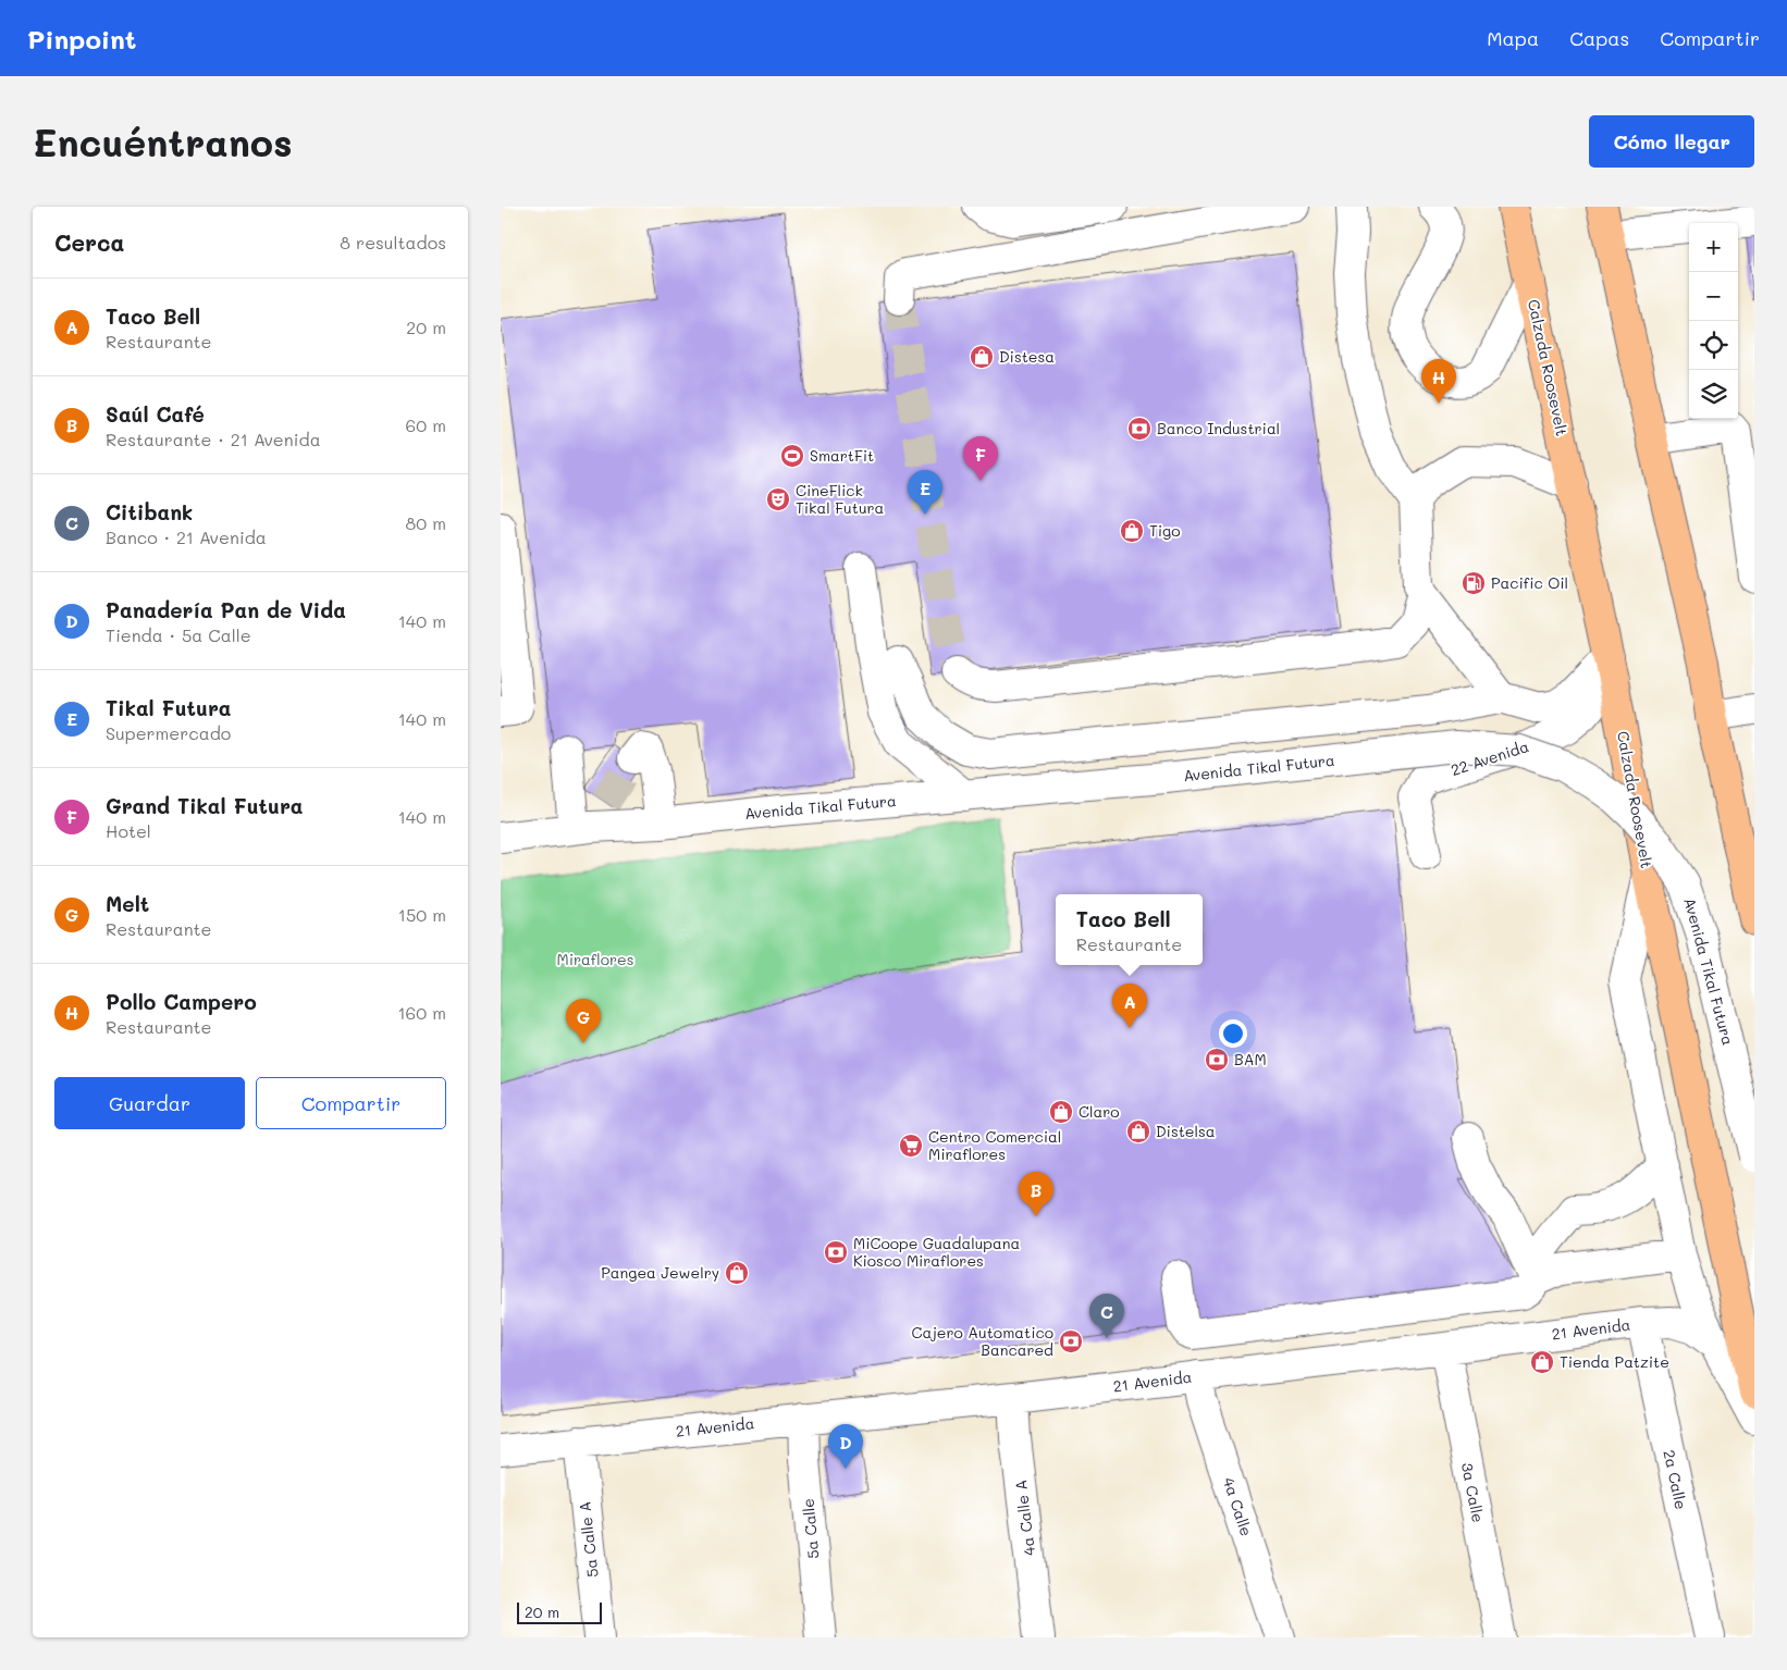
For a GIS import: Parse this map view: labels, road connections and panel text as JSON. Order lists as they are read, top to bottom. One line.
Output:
{"streets":{"highway":["Calzada Roosevelt"],"street":["22 Avenida","Avenida Tikal Futura","21 Avenida","2a Calle","3a Calle","4a Calle","4a Calle A","5a Calle","5a Calle A"]},"crossings":[["Calzada Roosevelt","22 Avenida"],["21 Avenida","2a Calle"],["21 Avenida","3a Calle"],["21 Avenida","4a Calle"],["21 Avenida","4a Calle A"],["21 Avenida","5a Calle"],["21 Avenida","5a Calle A"]],"parks":["Miraflores"],"places":{"shop":["Distesa","Tigo","Claro","Distelsa","Pangea Jewelry","Tienda Patzite"],"bank":["Banco Industrial","BAM","MiCoope Guadalupana Kiosco Miraflores","Cajero Automatico Bancared"],"sports":["SmartFit"],"theatre":["CineFlick Tikal Futura"],"fuel station":["Pacific Oil"],"supermarket":["Centro Comercial Miraflores"]},"scale_bar":"20 m","page":{"header":"Pinpoint","nav":["Mapa","Capas","Compartir"],"buttons":["Cómo llegar",["Guardar","Compartir"]],"title":"Encuéntranos","heading":["Cerca","8 resultados"],"map_buttons":["+","−"],"list":[{"mark":"A","name":"Taco Bell","note":"Restaurante","value":"20 m"},{"mark":"B","name":"Saúl Café","note":"Restaurante · 21 Avenida","value":"60 m"},{"mark":"C","name":"Citibank","note":"Banco · 21 Avenida","value":"80 m"},{"mark":"D","name":"Panadería Pan de Vida","note":"Tienda · 5a Calle","value":"140 m"},{"mark":"E","name":"Tikal Futura","note":"Supermercado","value":"140 m"},{"mark":"F","name":"Grand Tikal Futura","note":"Hotel","value":"140 m"},{"mark":"G","name":"Melt","note":"Restaurante","value":"150 m"},{"mark":"H","name":"Pollo Campero","note":"Restaurante","value":"160 m"}],"pins":["H","F","E","A","G","B","C","D"],"popup":["Taco Bell","Restaurante"],"scale":"20 m"}}
